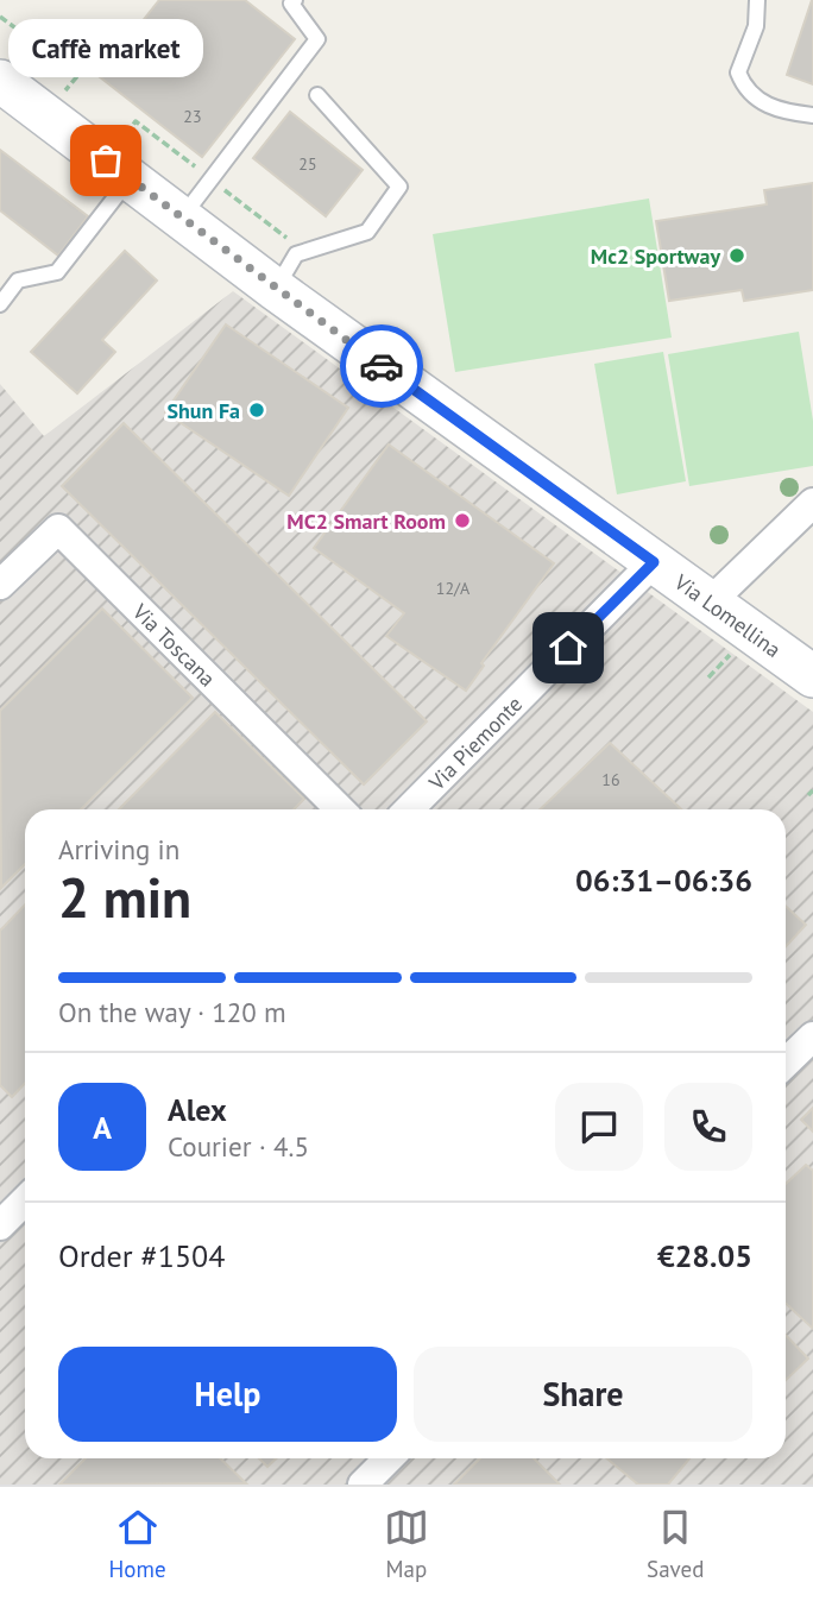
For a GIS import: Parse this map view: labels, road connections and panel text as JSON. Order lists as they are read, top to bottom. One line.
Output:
{"streets":{"main road":["Via Lomellina"],"street":["Via Toscana","Via Piemonte"]},"crossings":[["Via Lomellina","Via Piemonte"]],"places":["Caffè market","Mc2 Sportway","Shun Fa","MC2 Smart Room"],"house_numbers":["23","25","12/A","16"],"page":{"bubble":"Caffè market","heading":["2 min","Arriving in","06:31–06:36"],"panel":["Alex","Courier · 4.5","Order #1504","€28.05"],"bar":"On the way · 120 m","round":"A","buttons":["Help","Share"],"tabs":["Home","Map","Saved"]}}
